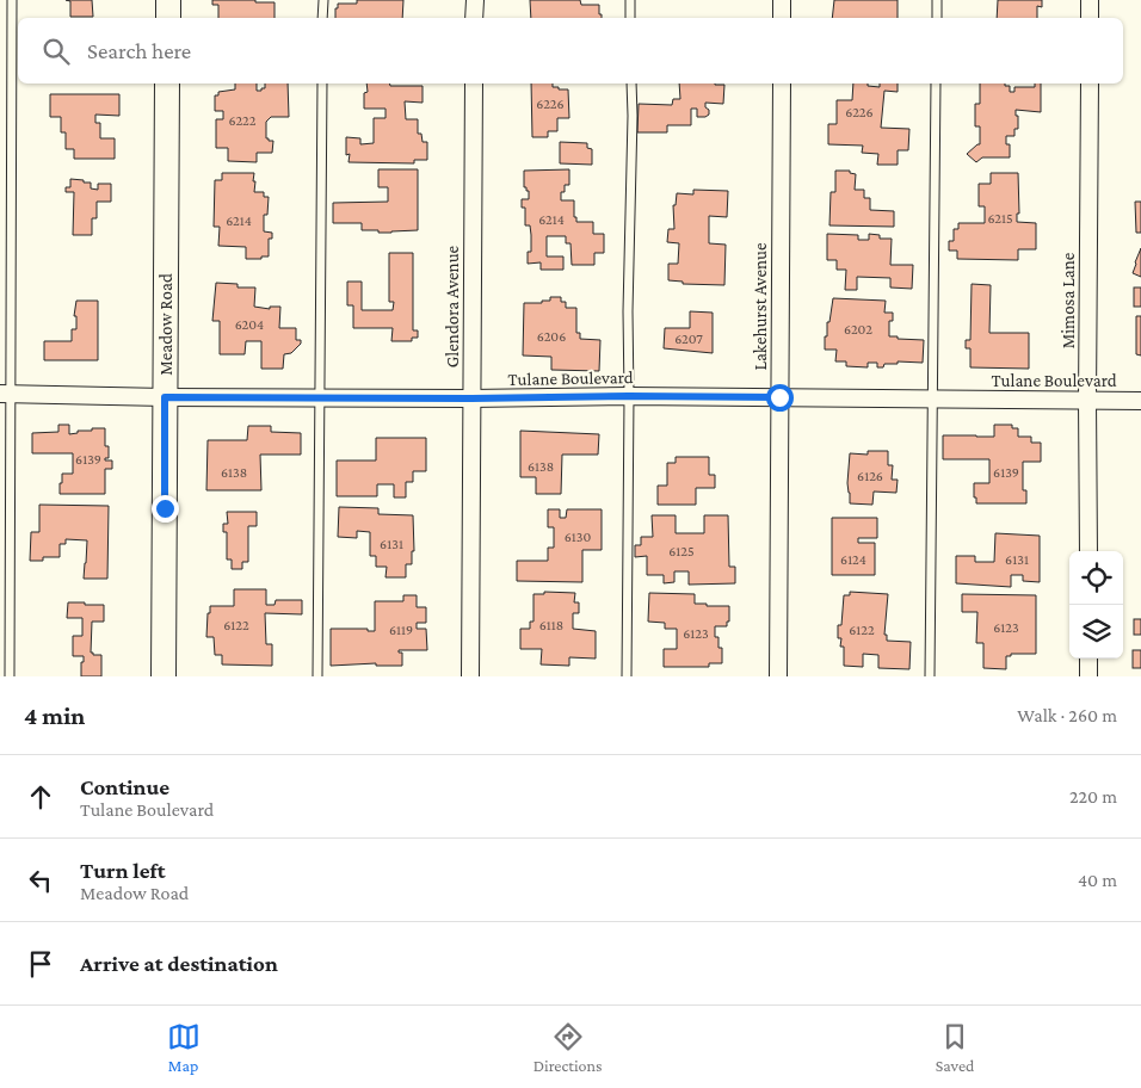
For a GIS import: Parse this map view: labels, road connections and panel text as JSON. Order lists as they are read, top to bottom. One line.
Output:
{"streets":{"street":["Mimosa Lane","Glendora Avenue","Lakehurst Avenue","Meadow Road","Tulane Boulevard"]},"crossings":[["Mimosa Lane","Tulane Boulevard"],["Glendora Avenue","Tulane Boulevard"],["Lakehurst Avenue","Tulane Boulevard"],["Meadow Road","Tulane Boulevard"]],"house_numbers":["6226","6226","6222","6215","6214","6214","6204","6202","6206","6207","6139","6138","6138","6139","6126","6130","6131","6125","6124","6131","6122","6118","6123","6119","6122","6123"],"page":{"search":"Search here","heading":["4 min","Walk · 260 m"],"list":[["Continue","Tulane Boulevard","220 m"],["Turn left","Meadow Road","40 m"],"Arrive at destination"],"nav":["Map","Directions","Saved"]}}
